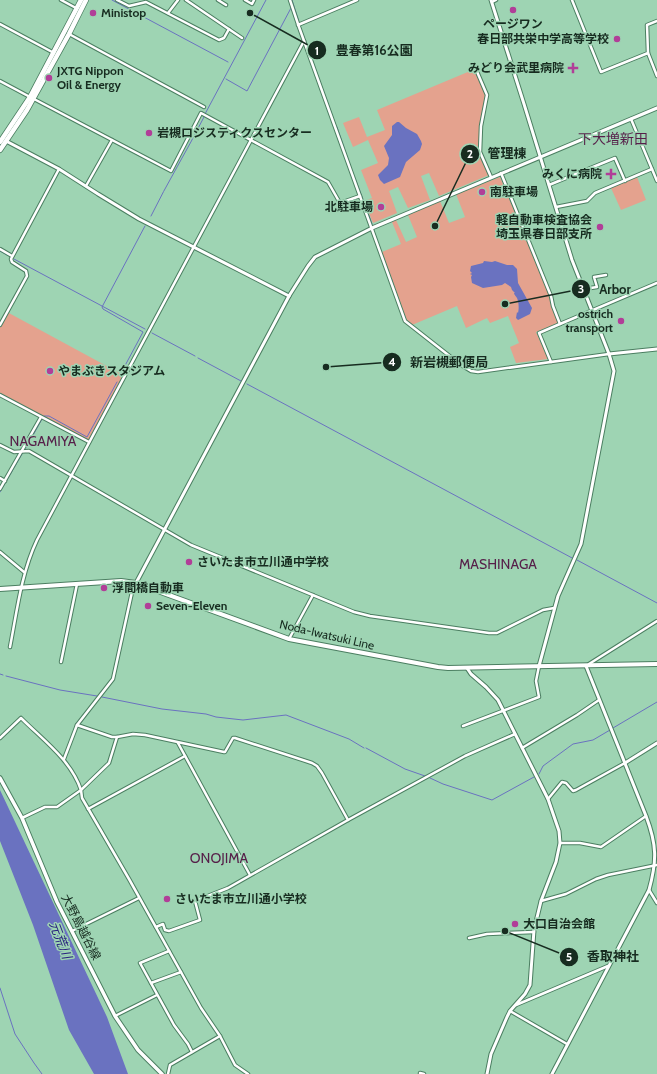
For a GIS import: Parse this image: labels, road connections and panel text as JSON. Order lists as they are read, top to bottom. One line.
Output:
{"streets":{"main road":["Noda-Iwatsuki Line","大野島越谷線"]},"districts":["下大増新田","NAGAMIYA","MASHINAGA","ONOJIMA"],"water":["元荒川"],"places":{"other":["ページワン","Ministop","豊春第16公園","春日部共栄中学高等学校","JXTG Nippon Oil & Energy","岩槻ロジスティクスセンター","南駐車場","北駐車場","管理棟","軽自動車検査協会 埼玉県春日部支所","Arbor","ostrich transport","新岩槻郵便局","やまぶきスタジアム","さいたま市立川通中学校","浮間橋自動車","Seven-Eleven","さいたま市立川通小学校","大口自治会館","香取神社"],"health":["みどり会武里病院","みくに病院"]}}
